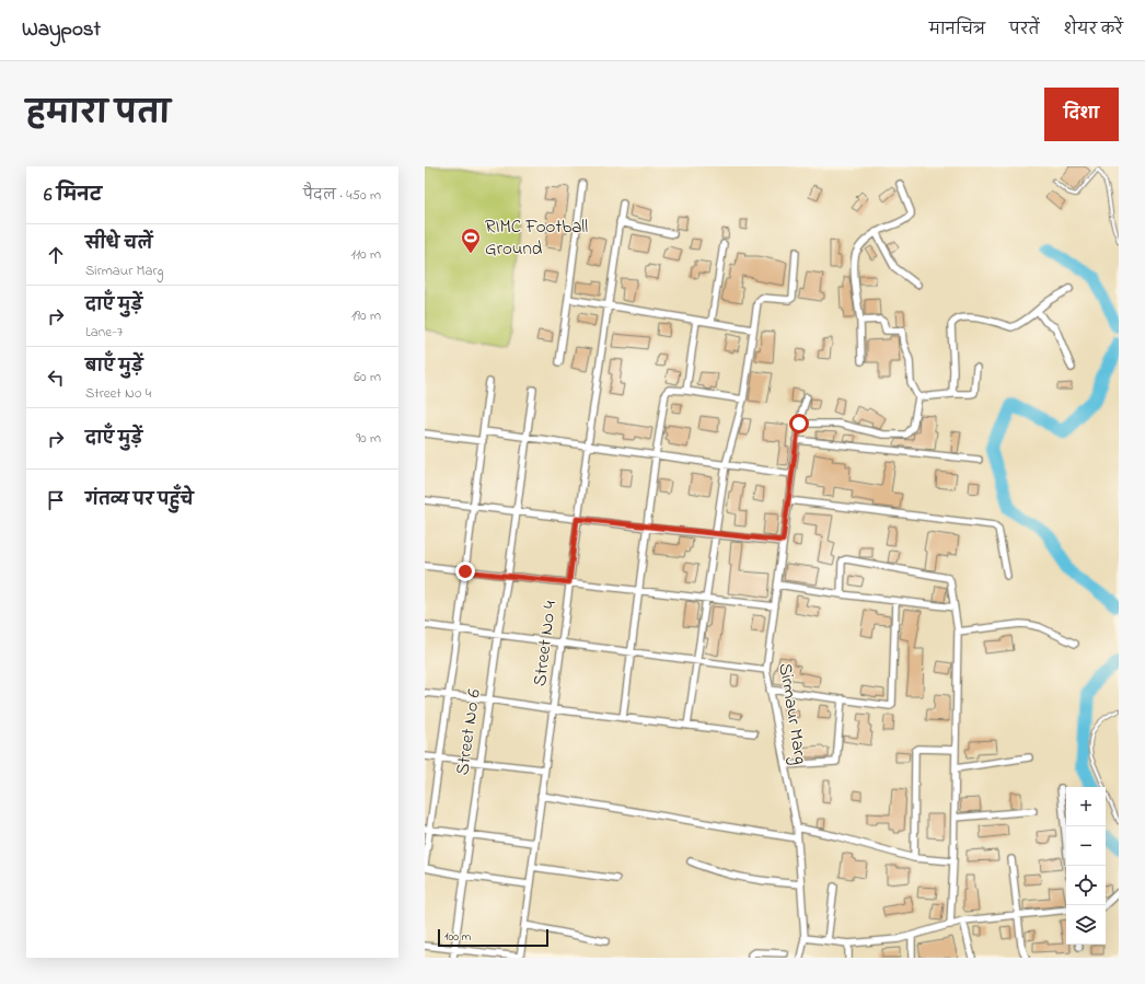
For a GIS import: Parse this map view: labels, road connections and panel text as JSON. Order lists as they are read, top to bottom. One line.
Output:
{"streets":{"street":["Street No 4","Sirmaur Marg","Street No 6"]},"places":{"sports":["RIMC Football Ground"]},"scale_bar":"100 m","page":{"header":"Waypost","nav":["मानचित्र","परतें","शेयर करें"],"title":"हमारा पता","buttons":"दिशा","heading":["6 मिनट","पैदल · 450 m"],"list":[["सीधे चलें","Sirmaur Marg","110 m"],["दाएँ मुड़ें","Lane-7","190 m"],["बाएँ मुड़ें","Street No 4","60 m"],["दाएँ मुड़ें","90 m"],"गंतव्य पर पहुँचे"],"map_buttons":["+","−"],"scale":"100 m"}}
